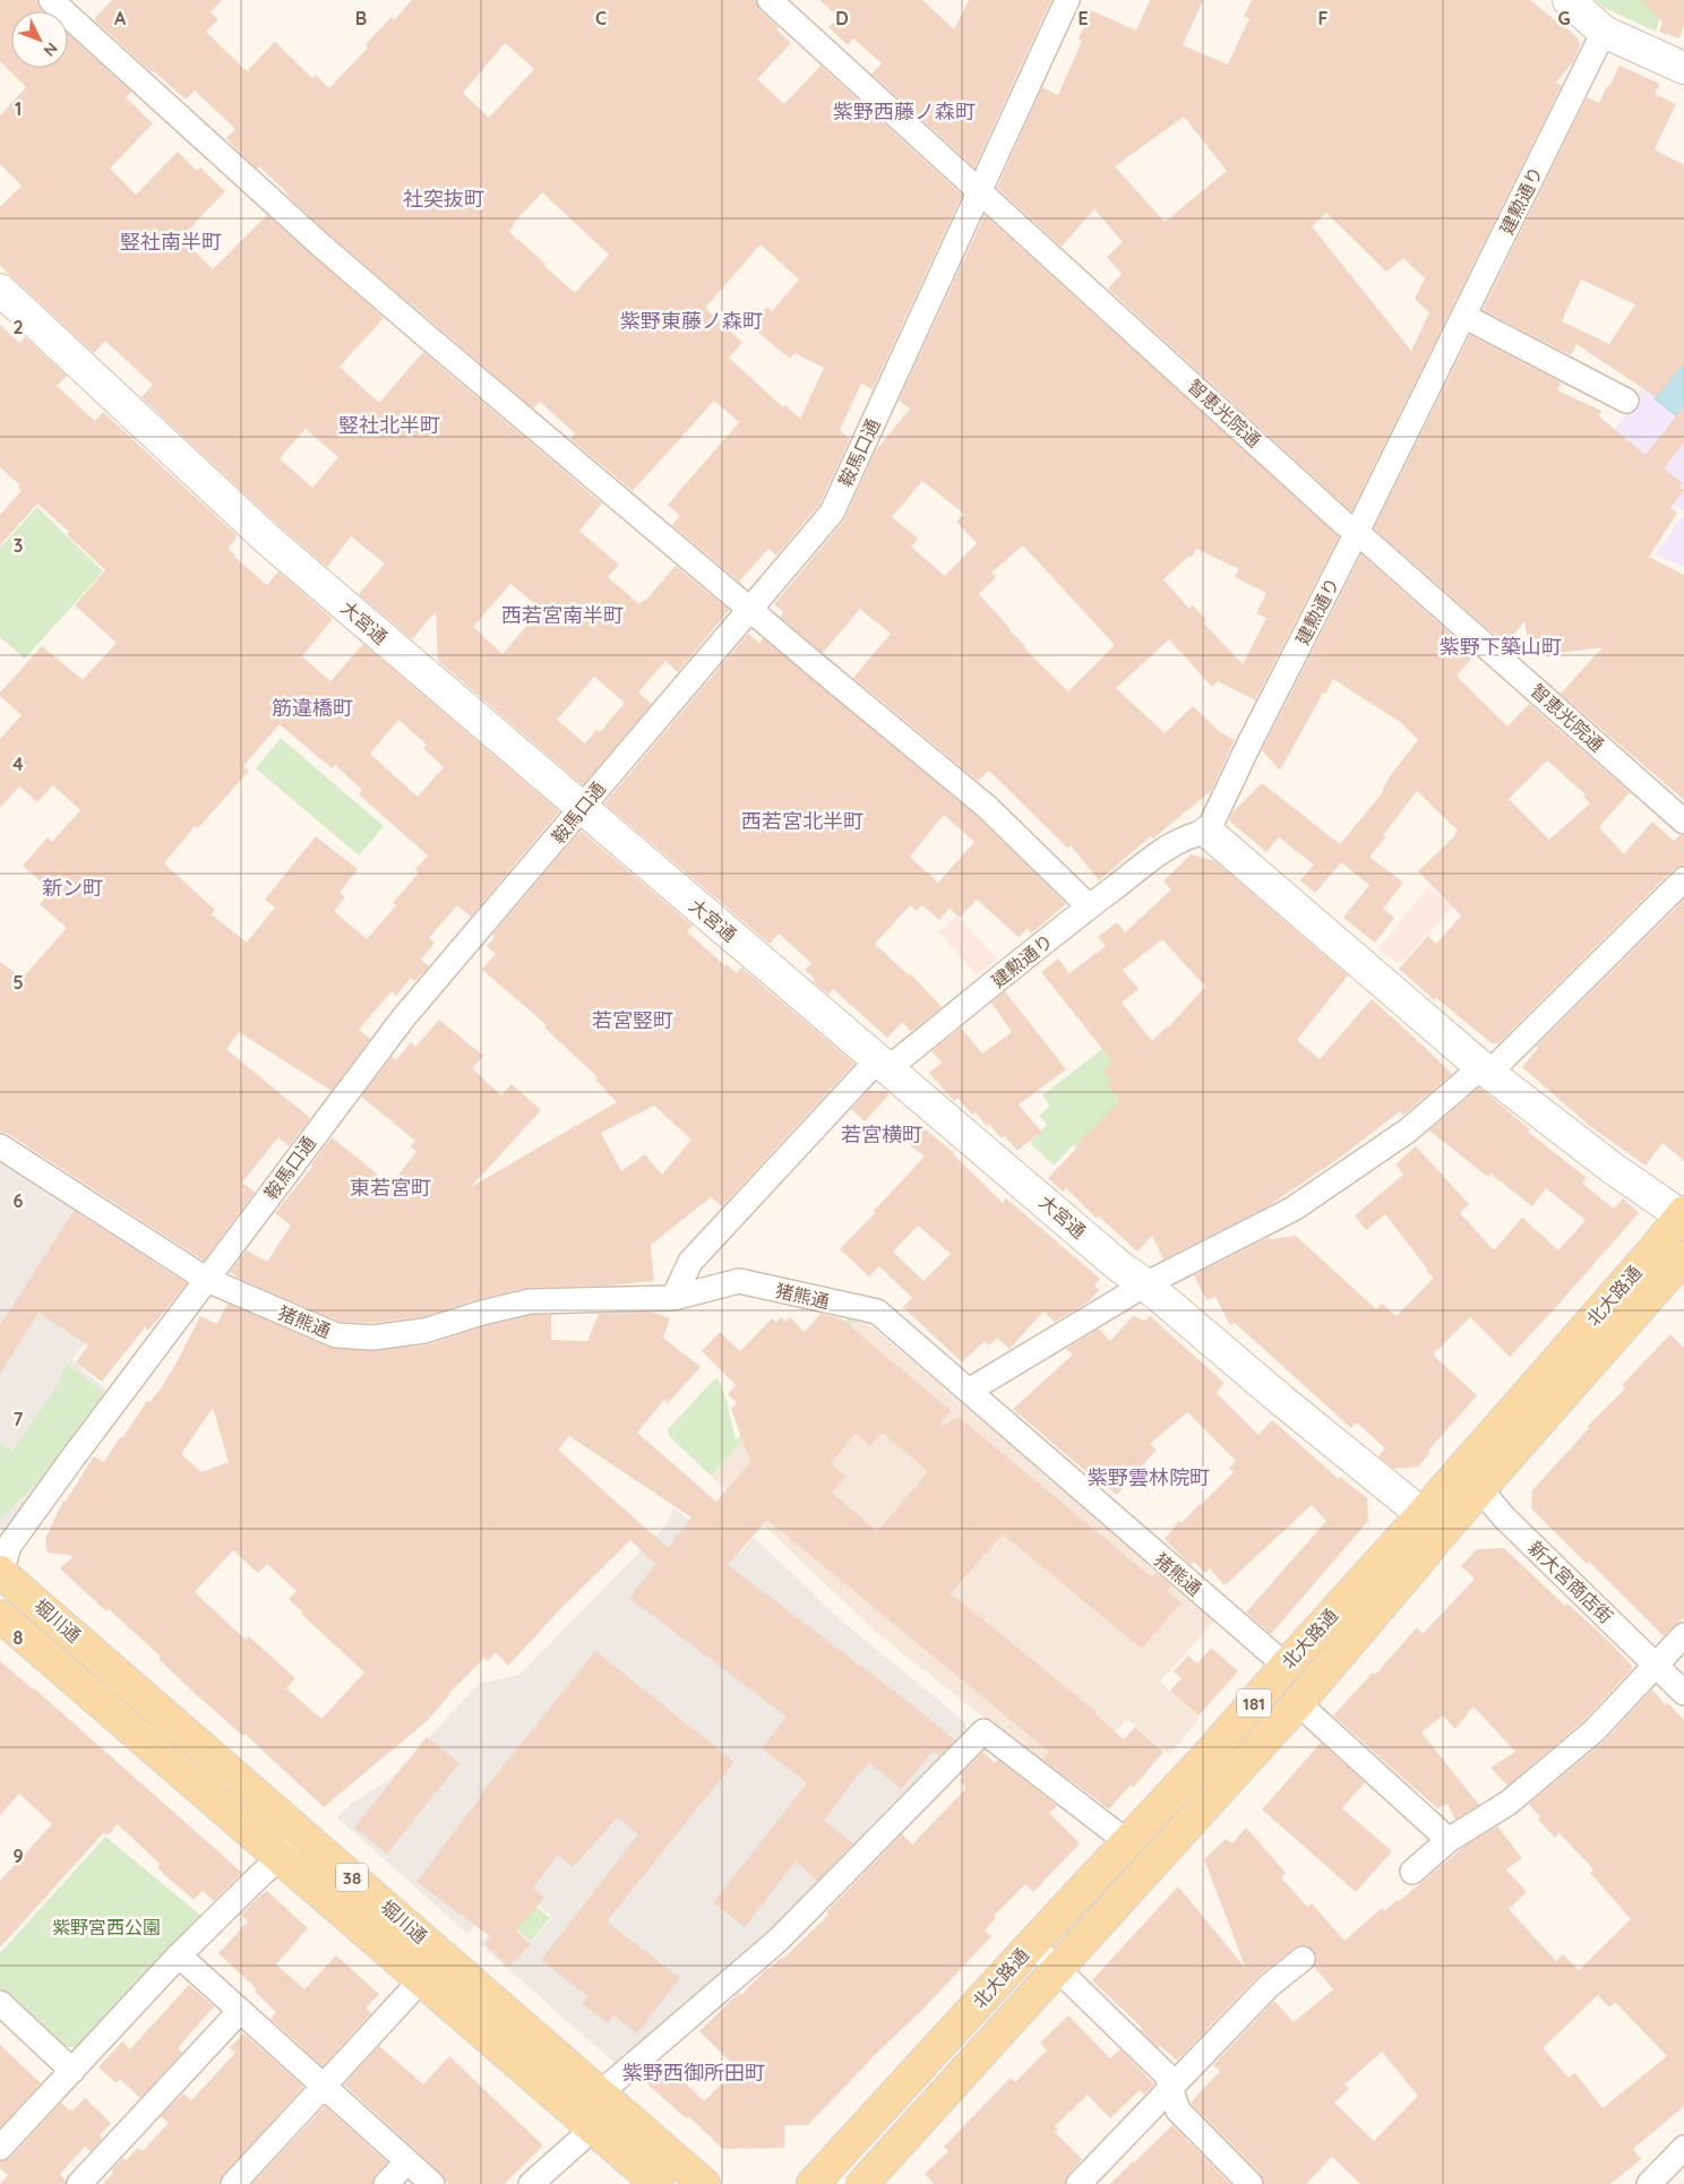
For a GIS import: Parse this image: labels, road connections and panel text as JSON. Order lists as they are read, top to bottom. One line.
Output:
{"streets":{"main road":["北大路通","堀川通","181","38"],"street":["建勲通り","智恵光院通","鞍馬口通","大宮通","猪熊通","新大宮商店街"]},"crossings":[["建勲通り","智恵光院通"],["建勲通り","大宮通"],["建勲通り","猪熊通"],["智恵光院通","鞍馬口通"],["鞍馬口通","大宮通"],["鞍馬口通","猪熊通"],["鞍馬口通","堀川通"],["大宮通","北大路通"],["猪熊通","北大路通"],["北大路通","新大宮商店街"]],"districts":["紫野西藤ノ森町","社突抜町","竪社南半町","紫野東藤ノ森町","竪社北半町","西若宮南半町","紫野下築山町","筋違橋町","西若宮北半町","新ン町","若宮竪町","若宮横町","東若宮町","紫野雲林院町","紫野西御所田町"],"parks":["紫野宮西公園"],"north":"bottom right","grid":{"columns":["A","B","C","D","E","F","G"],"rows":["1","2","3","4","5","6","7","8","9"]}}
